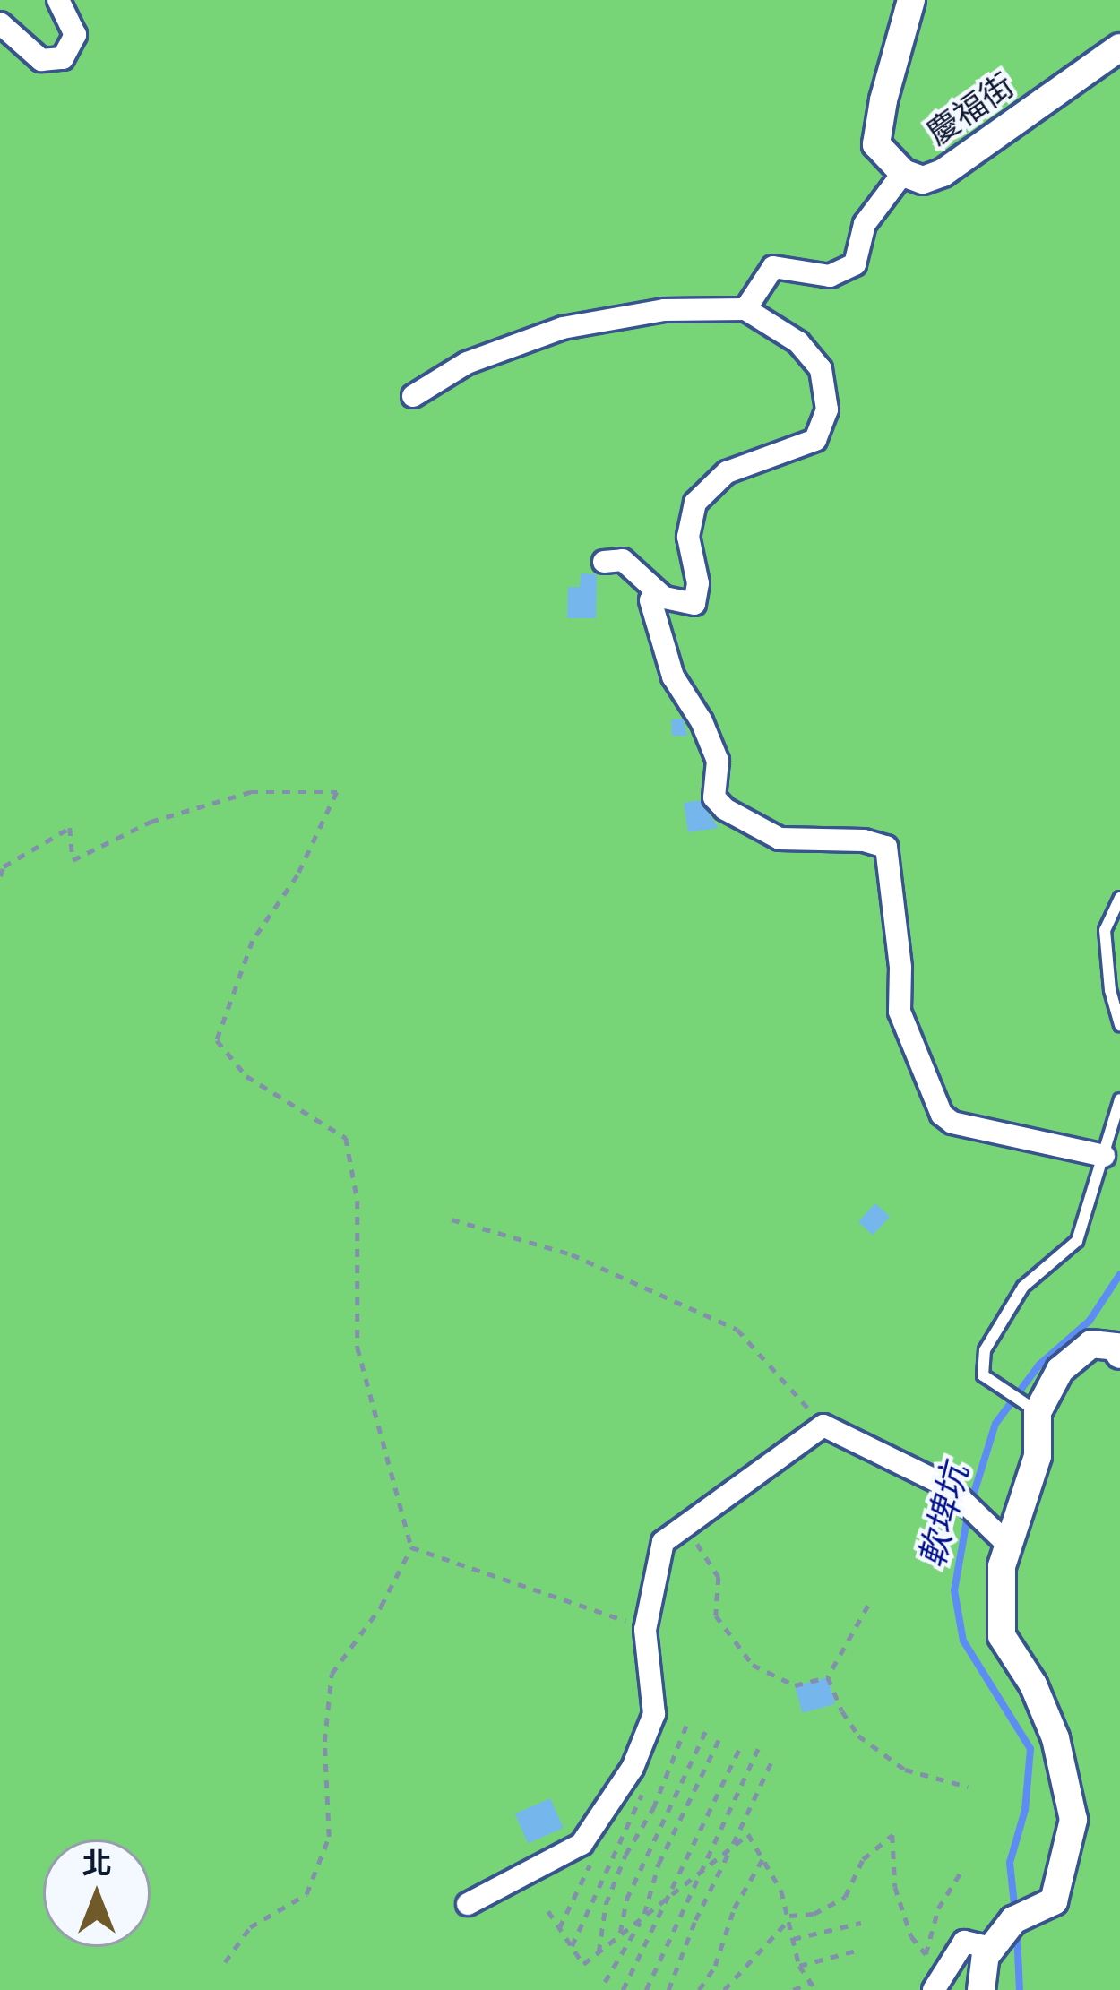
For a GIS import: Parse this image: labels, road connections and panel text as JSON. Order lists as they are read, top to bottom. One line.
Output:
{"streets":{"street":["慶福街"]},"water":["軟埤坑"],"north":"top"}
